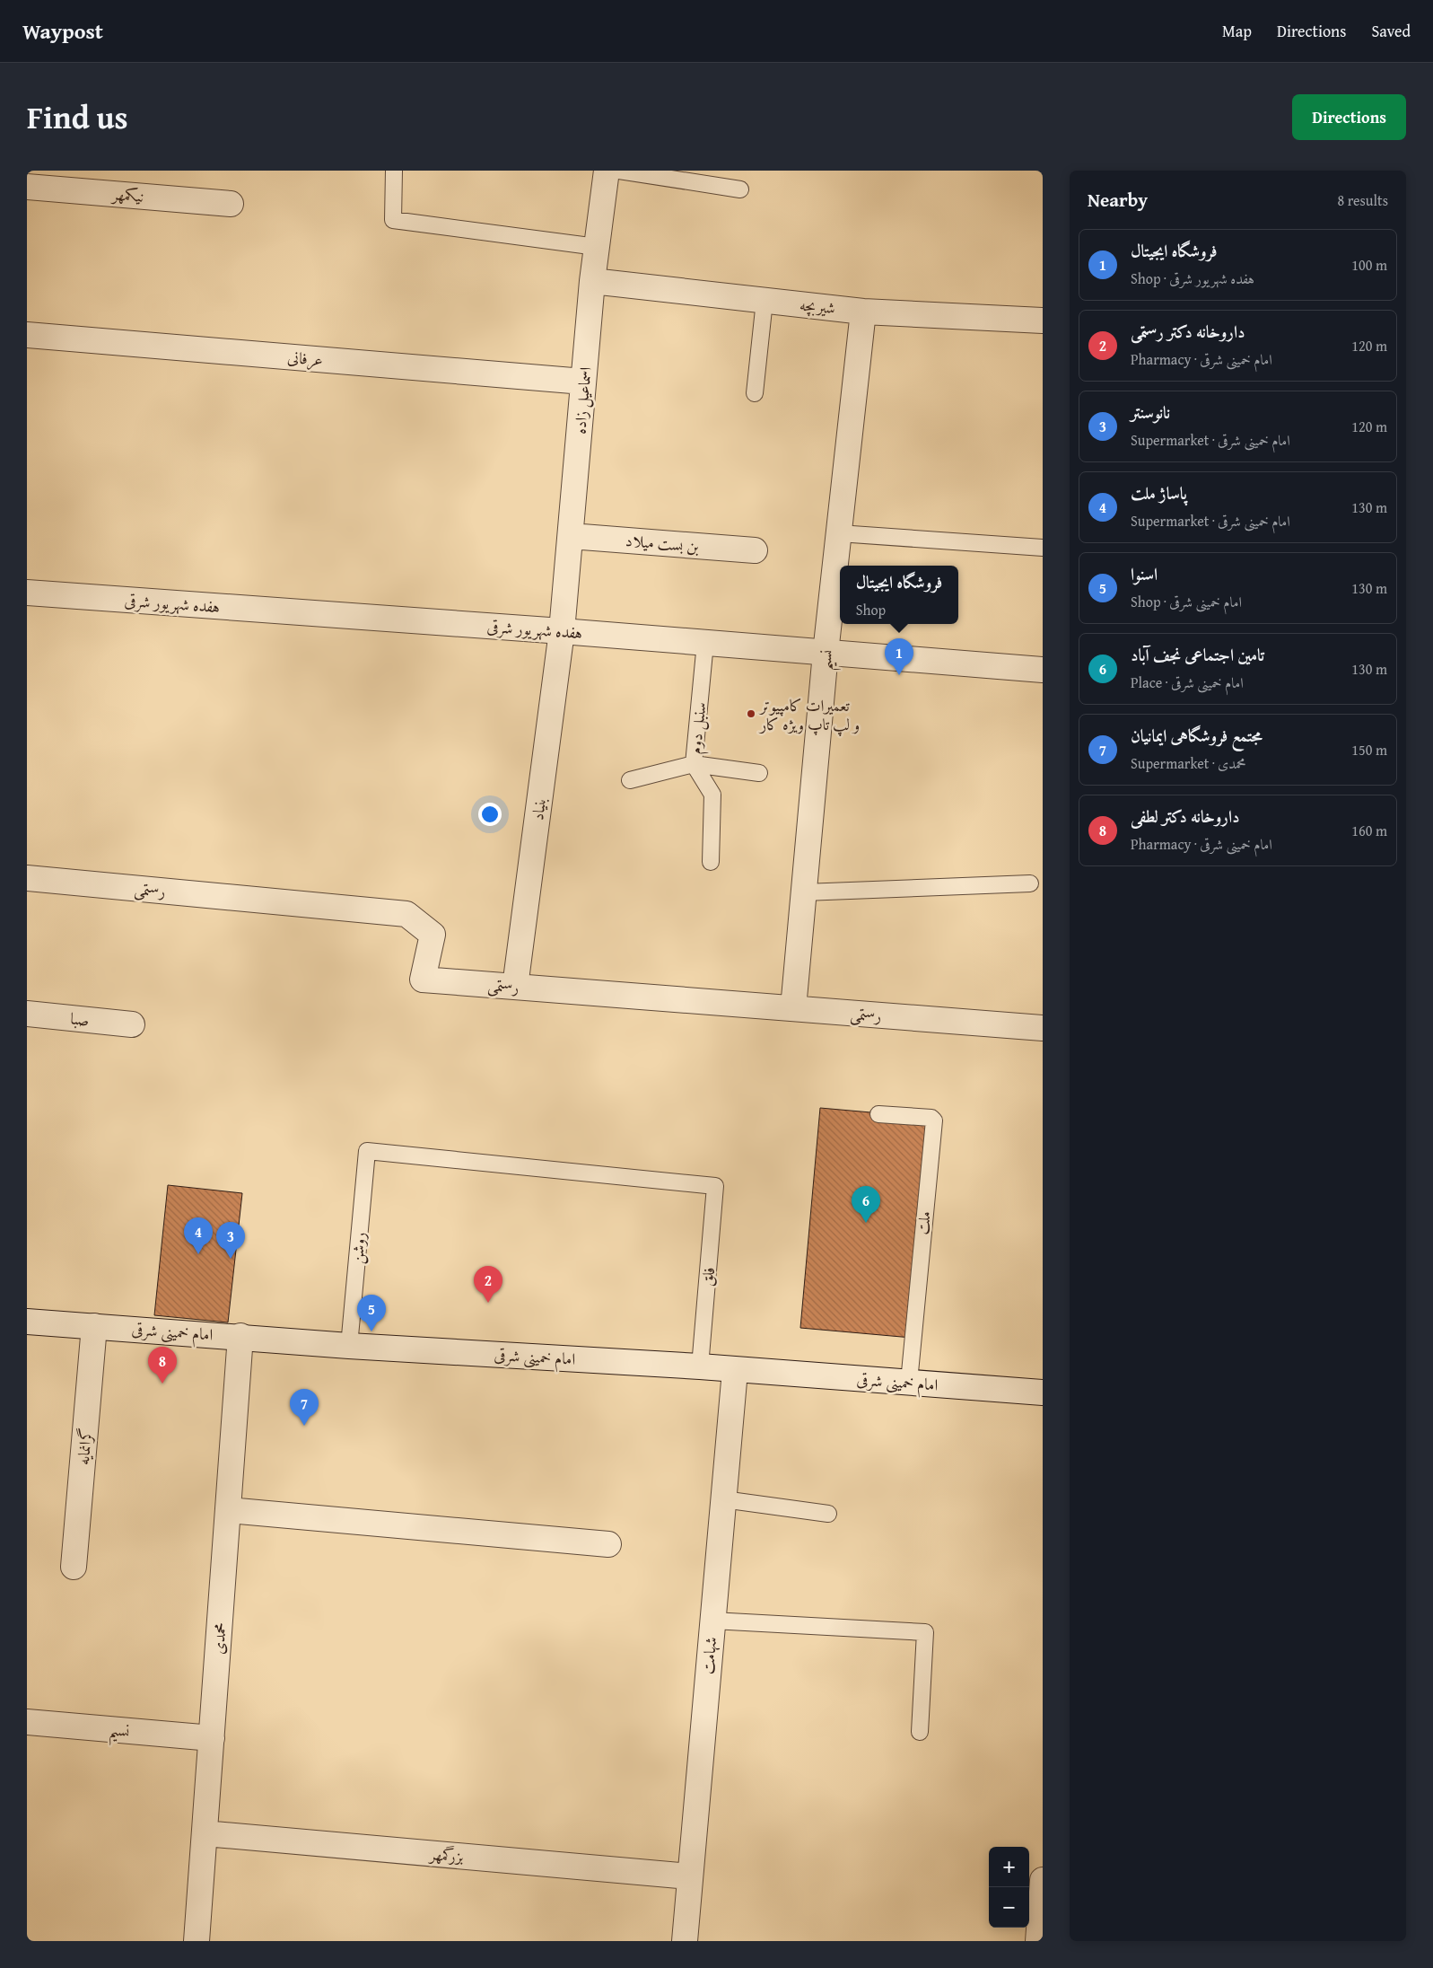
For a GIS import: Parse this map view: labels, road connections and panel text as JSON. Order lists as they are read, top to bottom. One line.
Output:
{"streets":{"street":["نیکمهر","شیربچه","عرفانی","اسماعیل زاده","بن بست میلاد","هفده شهریور شرقی","نسیم","بنیاد","رستمی","صبا","امام خمینی شرقی","گرانمایه","محمدی","شهامت","بزرگمهر"],"lane":["سنبل دوم","ملت","روشن","فلق"]},"crossings":[["شیربچه","اسماعیل زاده"],["شیربچه","نسیم"],["عرفانی","اسماعیل زاده"],["اسماعیل زاده","بن بست میلاد"],["اسماعیل زاده","هفده شهریور شرقی"],["اسماعیل زاده","بنیاد"],["هفده شهریور شرقی","نسیم"],["هفده شهریور شرقی","سنبل دوم"],["هفده شهریور شرقی","بنیاد"],["نسیم","رستمی"],["نسیم","محمدی"],["بنیاد","رستمی"],["ملت","امام خمینی شرقی"],["روشن","فلق"],["روشن","امام خمینی شرقی"],["فلق","امام خمینی شرقی"],["امام خمینی شرقی","گرانمایه"],["امام خمینی شرقی","محمدی"],["امام خمینی شرقی","شهامت"],["محمدی","بزرگمهر"],["شهامت","بزرگمهر"]],"places":["تعمیرات کامپیوتر و لپ تاپ ویژه کار"],"page":{"header":"Waypost","nav":["Map","Directions","Saved"],"title":"Find us","buttons":"Directions","heading":["Nearby","8 results"],"list":[{"mark":"1","name":"فروشگاه ایجیتال","note":"Shop · هفده شهریور شرقی","value":"100 m"},{"mark":"2","name":"داروخانه دکتر رستمی","note":"Pharmacy · امام خمینی شرقی","value":"120 m"},{"mark":"3","name":"نانوسنتر","note":"Supermarket · امام خمینی شرقی","value":"120 m"},{"mark":"4","name":"پاساژ ملت","note":"Supermarket · امام خمینی شرقی","value":"130 m"},{"mark":"5","name":"اسنوا","note":"Shop · امام خمینی شرقی","value":"130 m"},{"mark":"6","name":"تامین اجتماعی نجف آباد","note":"Place · امام خمینی شرقی","value":"130 m"},{"mark":"7","name":"مجتمع فروشگاهی ایمانیان","note":"Supermarket · محمدی","value":"150 m"},{"mark":"8","name":"داروخانه دکتر لطفی","note":"Pharmacy · امام خمینی شرقی","value":"160 m"}],"popup":["فروشگاه ایجیتال","Shop"],"pins":["1","6","4","3","2","5","8","7"],"map_buttons":["+","−"]}}
